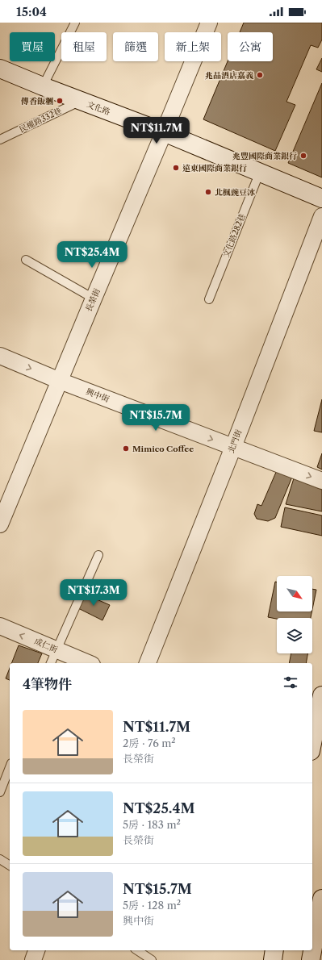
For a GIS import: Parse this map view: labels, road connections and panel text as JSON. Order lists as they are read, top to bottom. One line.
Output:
{"streets":{"street":["文化路","長榮街","興中街","北門街","成仁街"],"lane":["民權路332巷","文化路282巷"]},"crossings":[["文化路","民權路332巷"],["文化路","文化路282巷"],["文化路","長榮街"],["長榮街","興中街"],["興中街","北門街"]],"one_way":["興中街","成仁街"],"places":["兆品酒店嘉義","傳香飯糰","兆豐國際商業銀行","遠東國際商業銀行","北楓豌豆冰","Mimico Coffee"],"north":"bottom right","page":{"status":"15:04","chip":["買屋","租屋","篩選","新上架","公寓"],"price":["NT$11.7M","NT$25.4M","NT$15.7M","NT$17.3M"],"heading":"4筆物件","list":[{"name":"NT$11.7M","note":"2房 · 76 m² · 長榮街"},{"name":"NT$25.4M","note":"5房 · 183 m² · 長榮街"},{"name":"NT$15.7M","note":"5房 · 128 m² · 興中街"}]}}
